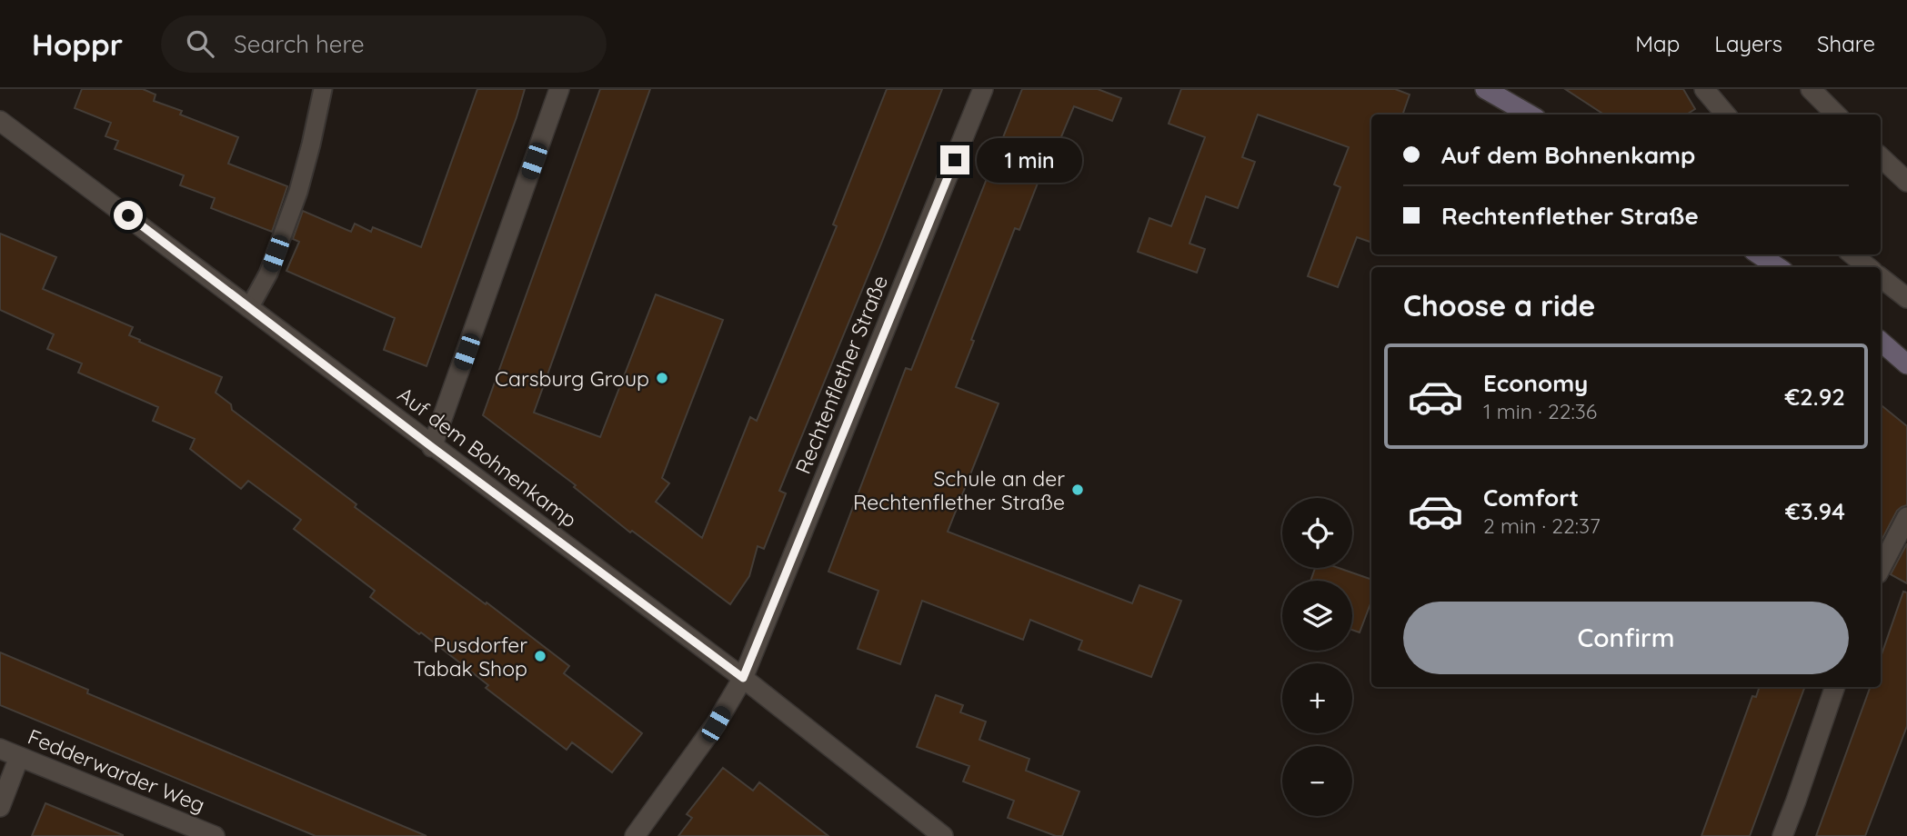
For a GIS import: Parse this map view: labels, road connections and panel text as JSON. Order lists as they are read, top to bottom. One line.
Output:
{"streets":{"street":["Rechtenflether Straße","Auf dem Bohnenkamp","Fedderwarder Weg"]},"crossings":[["Rechtenflether Straße","Auf dem Bohnenkamp"]],"places":["Carsburg Group","Schule an der Rechtenflether Straße","Pusdorfer Tabak Shop"],"page":{"header":"Hoppr","search":"Search here","nav":["Map","Layers","Share"],"banner":["Auf dem Bohnenkamp","Rechtenflether Straße"],"bubble":"1 min","heading":"Choose a ride","list":[{"name":"Economy","note":"1 min · 22:36","value":"€2.92"},{"name":"Comfort","note":"2 min · 22:37","value":"€3.94"}],"map_buttons":["+","−"],"buttons":"Confirm"}}
